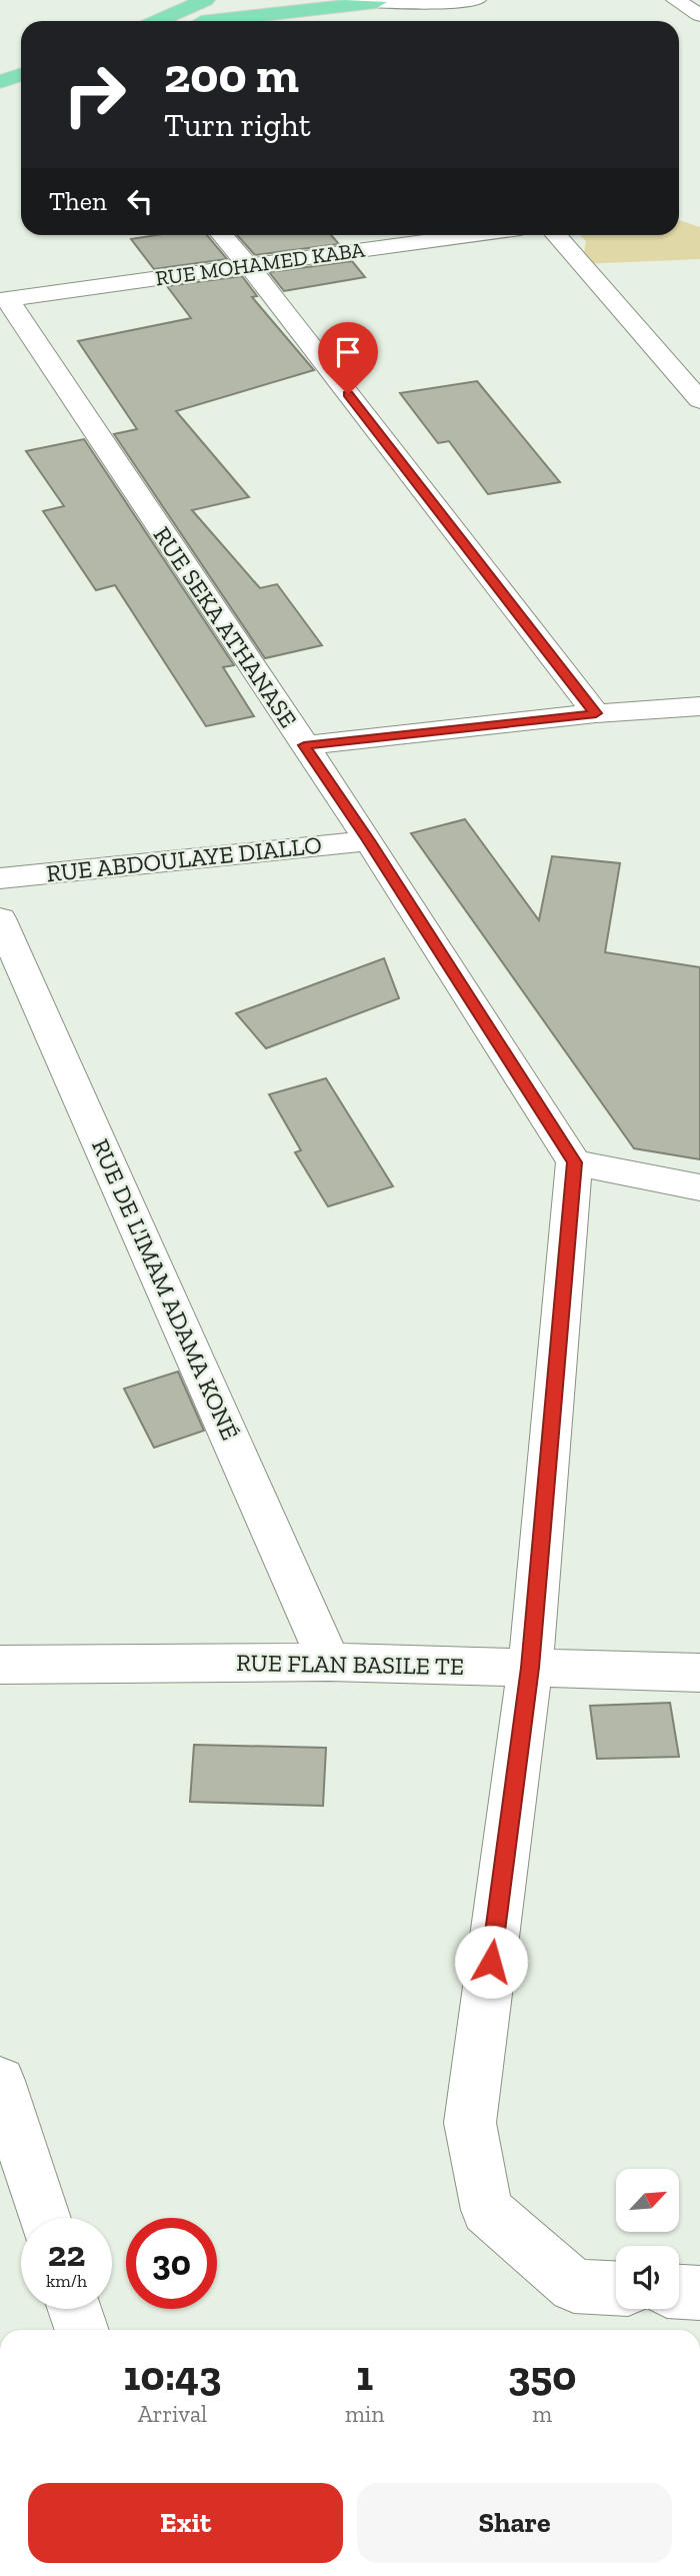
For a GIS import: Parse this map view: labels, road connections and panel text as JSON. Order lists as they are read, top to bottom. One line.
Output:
{"streets":{"street":["RUE MOHAMED KABA","RUE SEKA ATHANASE","RUE ABDOULAYE DIALLO","RUE DE L'IMAM ADAMA KONÉ","RUE FLAN BASILE TE"]},"crossings":[["RUE MOHAMED KABA","RUE SEKA ATHANASE"],["RUE SEKA ATHANASE","RUE ABDOULAYE DIALLO"],["RUE DE L'IMAM ADAMA KONÉ","RUE FLAN BASILE TE"]],"north":"top right","page":{"turn":["200 m","Turn right"],"then":"Then","speed":"22 km/h","limit":"30","eta":["10:43","Arrival","1","min","350","m"],"buttons":["Exit","Share"]}}
